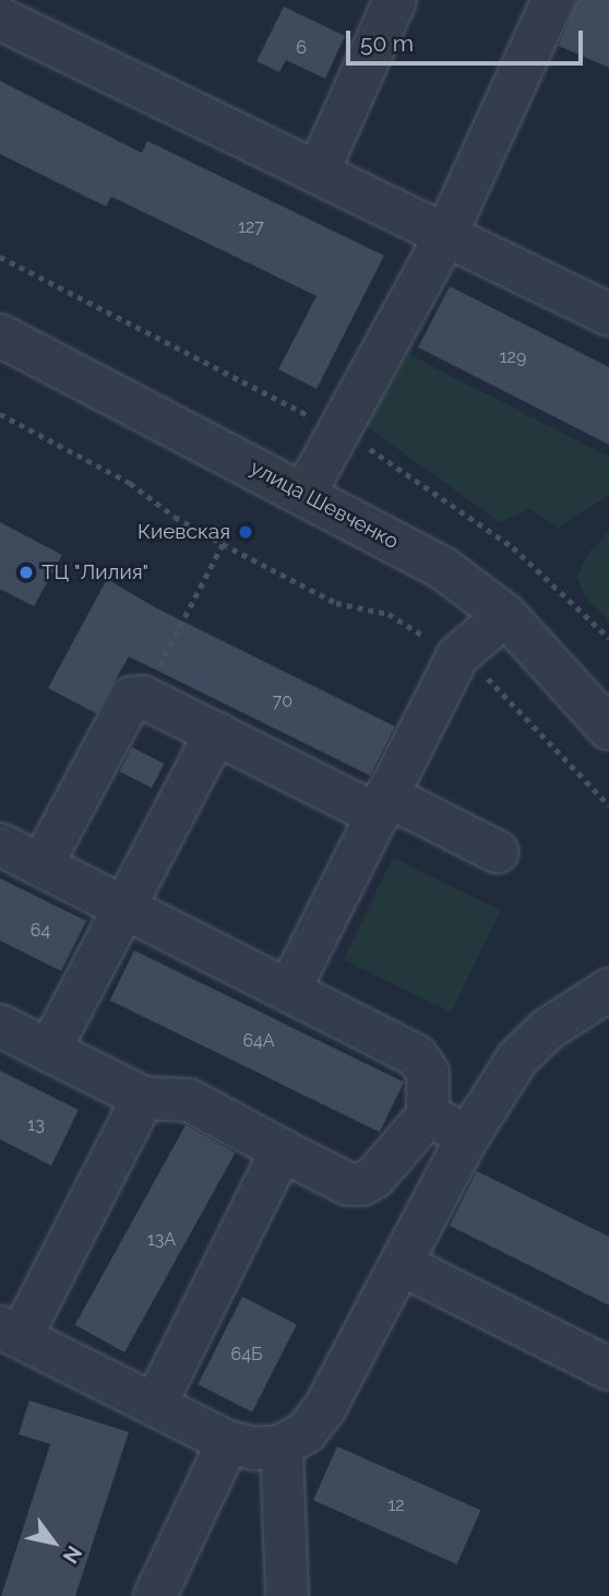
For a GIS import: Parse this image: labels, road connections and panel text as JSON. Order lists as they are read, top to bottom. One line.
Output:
{"streets":{"street":["улица Шевченко"]},"places":["Киевская","ТЦ \"Лилия\""],"house_numbers":["6","127","129","70","64","64А","13","13А","64Б","12"],"scale_bar":"50 m","north":"bottom right"}
